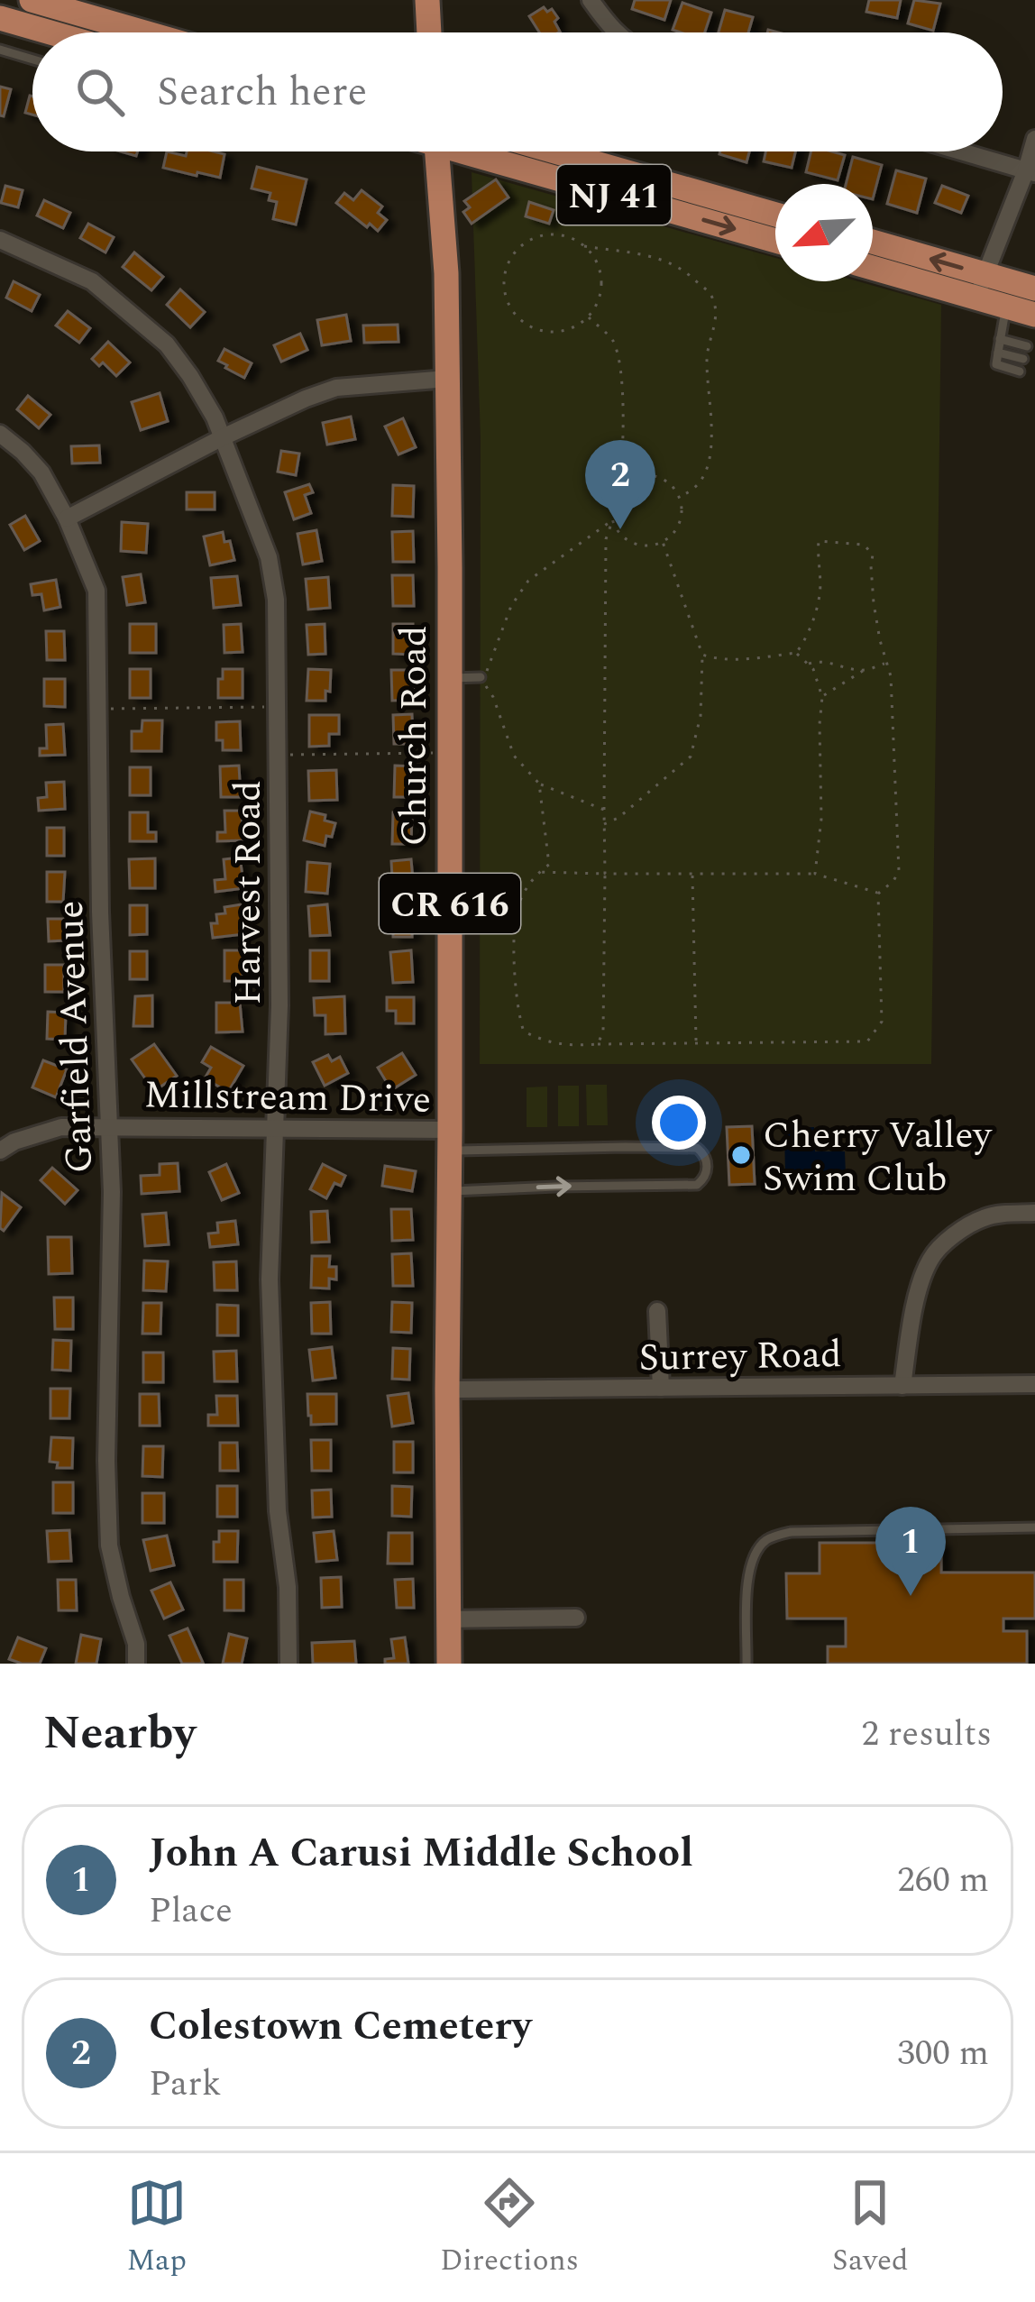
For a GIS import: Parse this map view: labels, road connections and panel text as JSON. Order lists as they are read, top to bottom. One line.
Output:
{"streets":{"main road":["NJ 41","Church Road","CR 616"],"street":["Harvest Road","Garfield Avenue","Millstream Drive","Surrey Road"]},"crossings":[["Church Road","Millstream Drive"],["Church Road","Surrey Road"],["Harvest Road","Millstream Drive"],["Garfield Avenue","Millstream Drive"]],"places":["Cherry Valley Swim Club"],"north":"bottom left","page":{"search":"Search here","pins":["2","1"],"heading":["Nearby","2 results"],"list":[{"mark":"1","name":"John A Carusi Middle School","note":"Place","value":"260 m"},{"mark":"2","name":"Colestown Cemetery","note":"Park","value":"300 m"}],"nav":["Map","Directions","Saved"]}}
